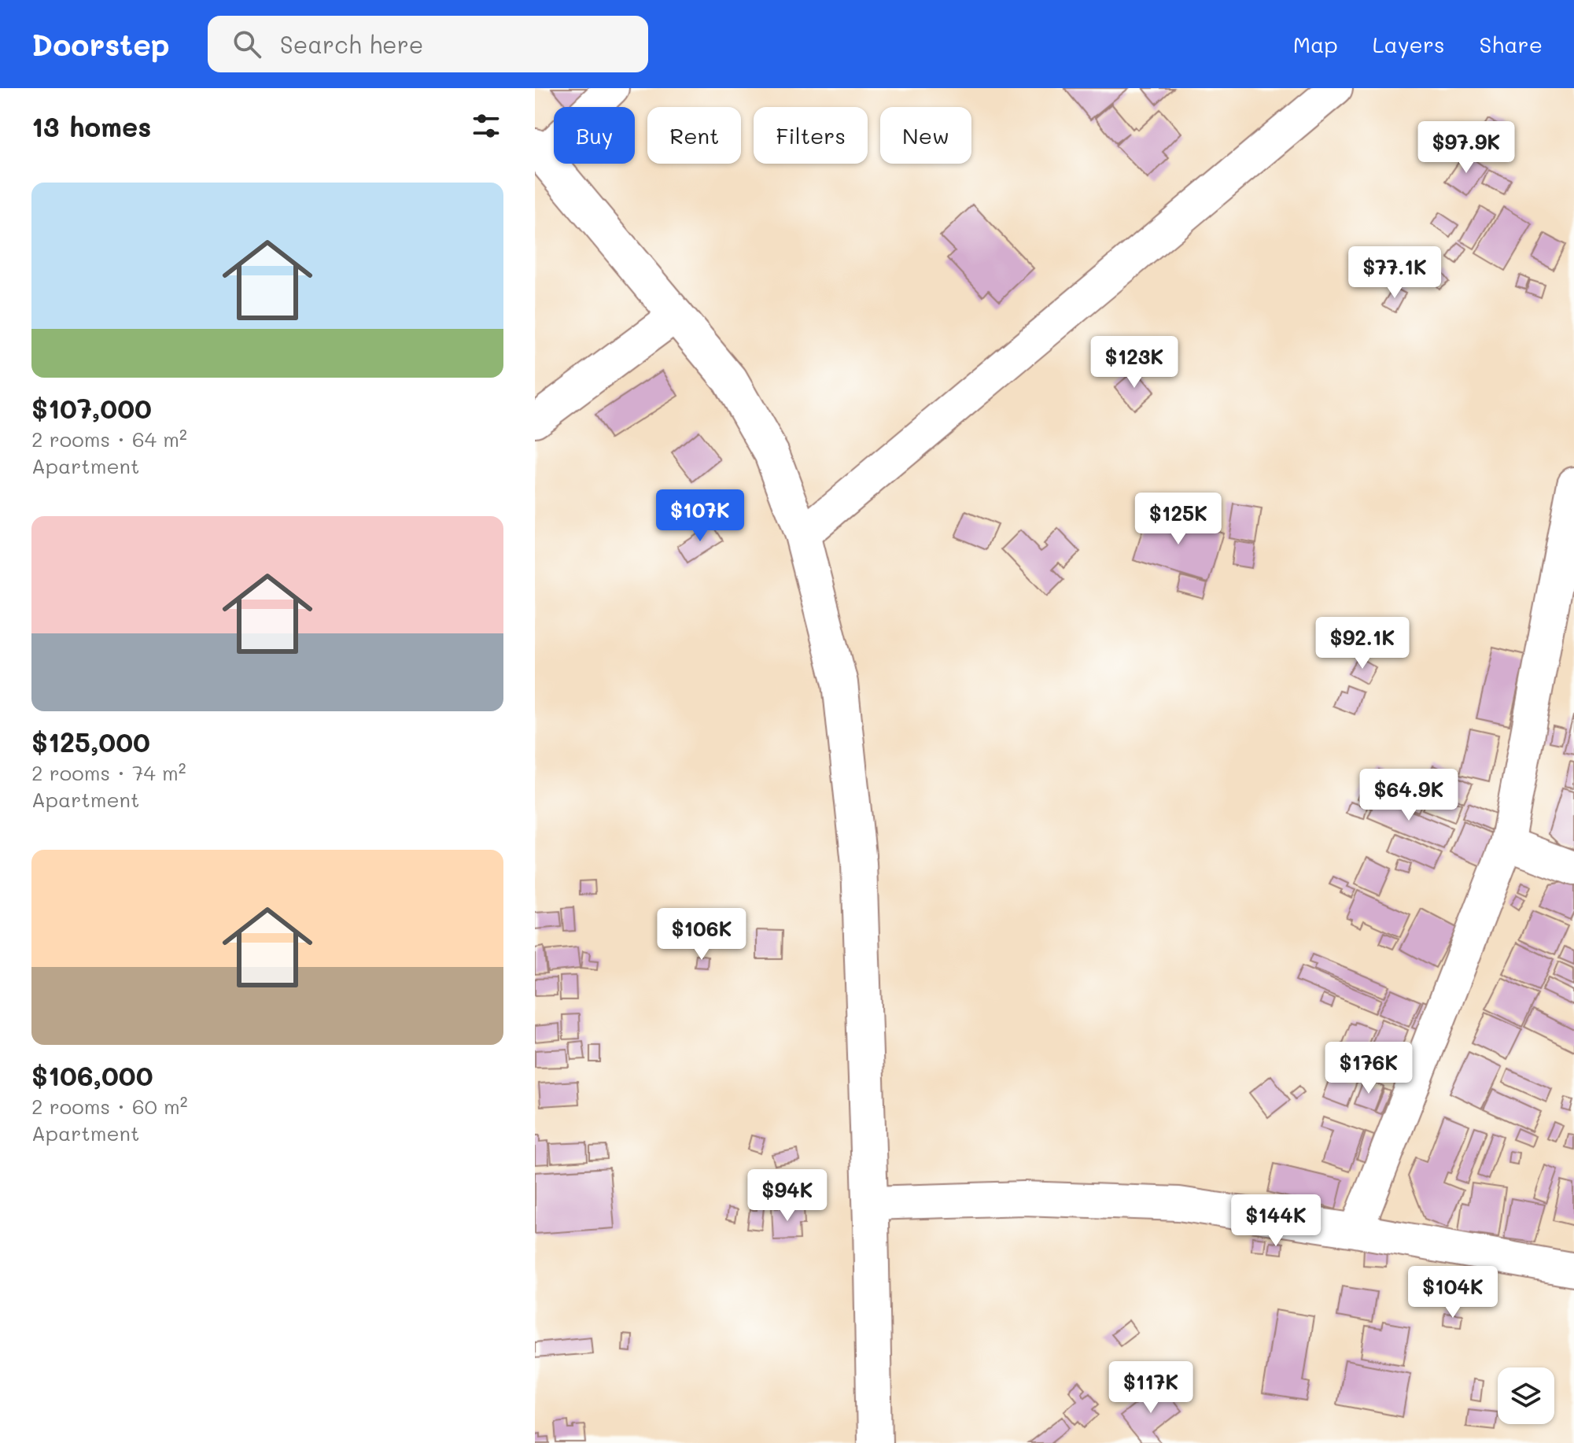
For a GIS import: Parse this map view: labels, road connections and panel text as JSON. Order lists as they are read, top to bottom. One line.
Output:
{"page":{"header":"Doorstep","search":"Search here","nav":["Map","Layers","Share"],"heading":"13 homes","chip":["Buy","Rent","Filters","New"],"price":["$97.9K","$77.1K","$123K","$107K","$125K","$92.1K","$64.9K","$106K","$176K","$94K","$144K","$104K","$117K"],"list":[{"name":"$107,000","note":"2 rooms · 64 m² · Apartment"},{"name":"$125,000","note":"2 rooms · 74 m² · Apartment"},{"name":"$106,000","note":"2 rooms · 60 m² · Apartment"}]}}
